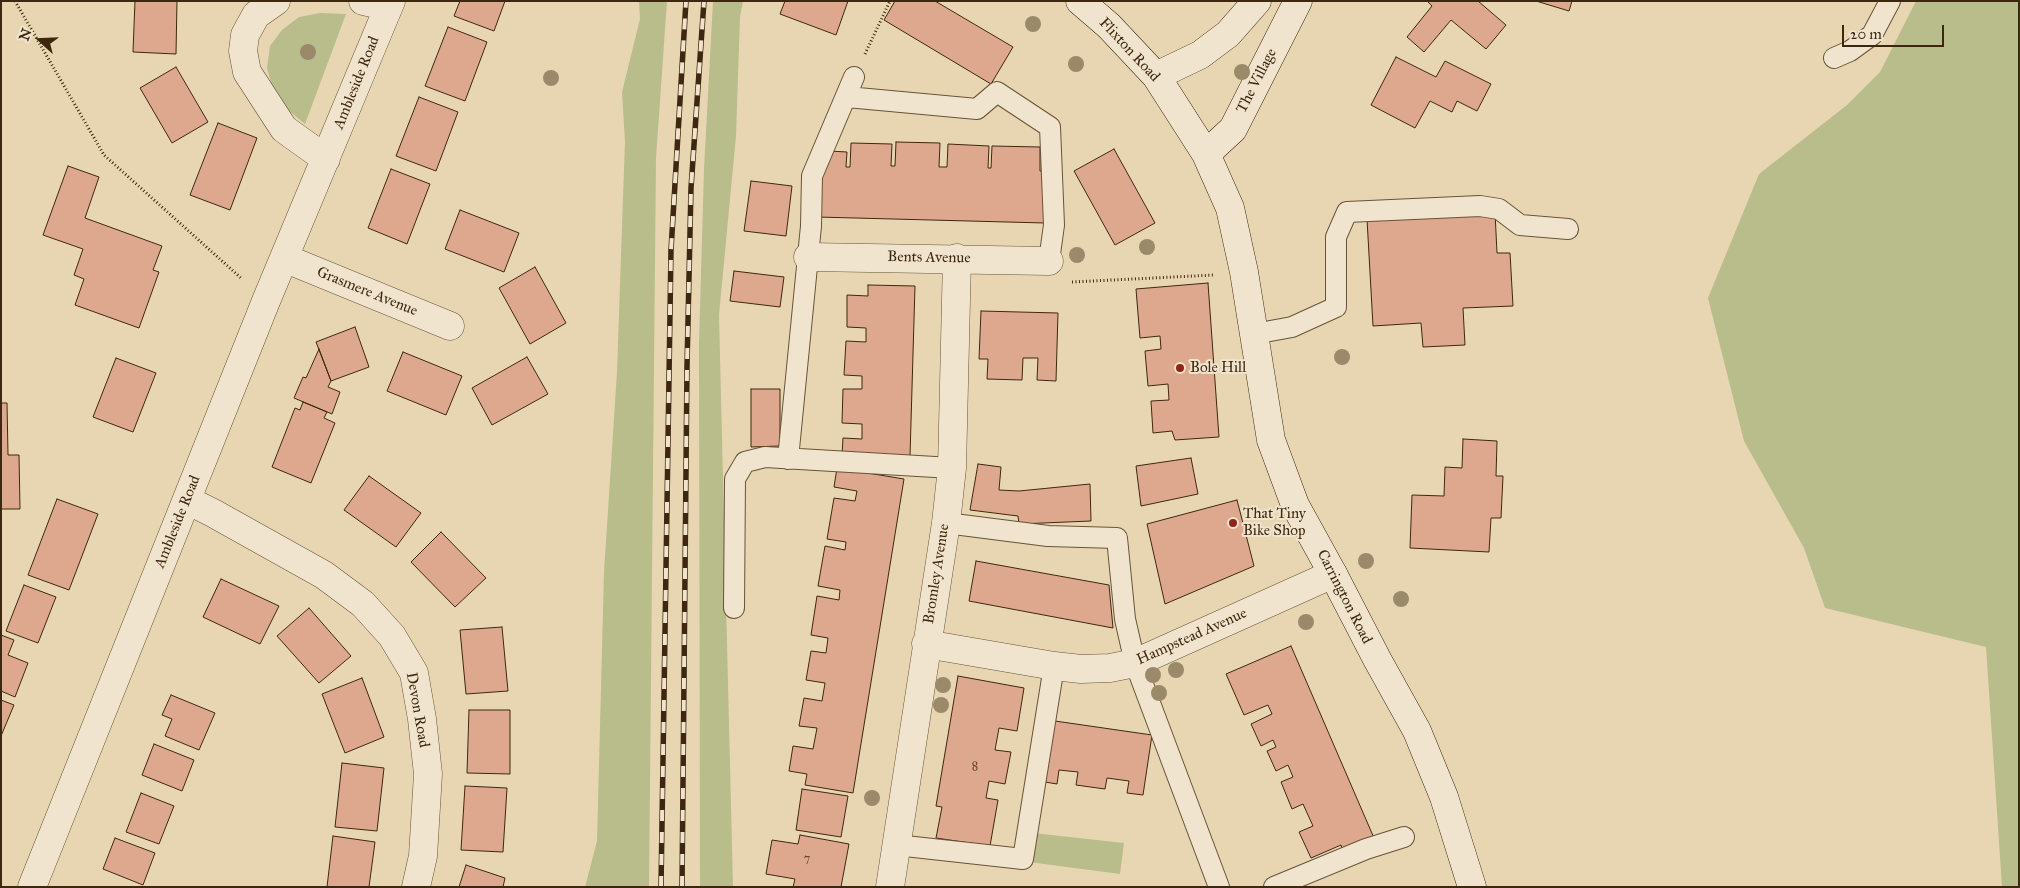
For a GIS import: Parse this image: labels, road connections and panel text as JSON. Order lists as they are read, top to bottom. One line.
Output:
{"streets":{"street":["Flixton Road","The Village","Ambleside Road","Bents Avenue","Grasmere Avenue","Bromley Avenue","Carrington Road","Hampstead Avenue","Devon Road"]},"crossings":[["Flixton Road","The Village"],["Flixton Road","Carrington Road"],["The Village","Carrington Road"],["Ambleside Road","Grasmere Avenue"],["Ambleside Road","Devon Road"],["Bents Avenue","Bromley Avenue"],["Bromley Avenue","Hampstead Avenue"],["Carrington Road","Hampstead Avenue"]],"places":["Bole Hill","That Tiny Bike Shop"],"house_numbers":["8","7"],"scale_bar":"20 m","north":"left"}
